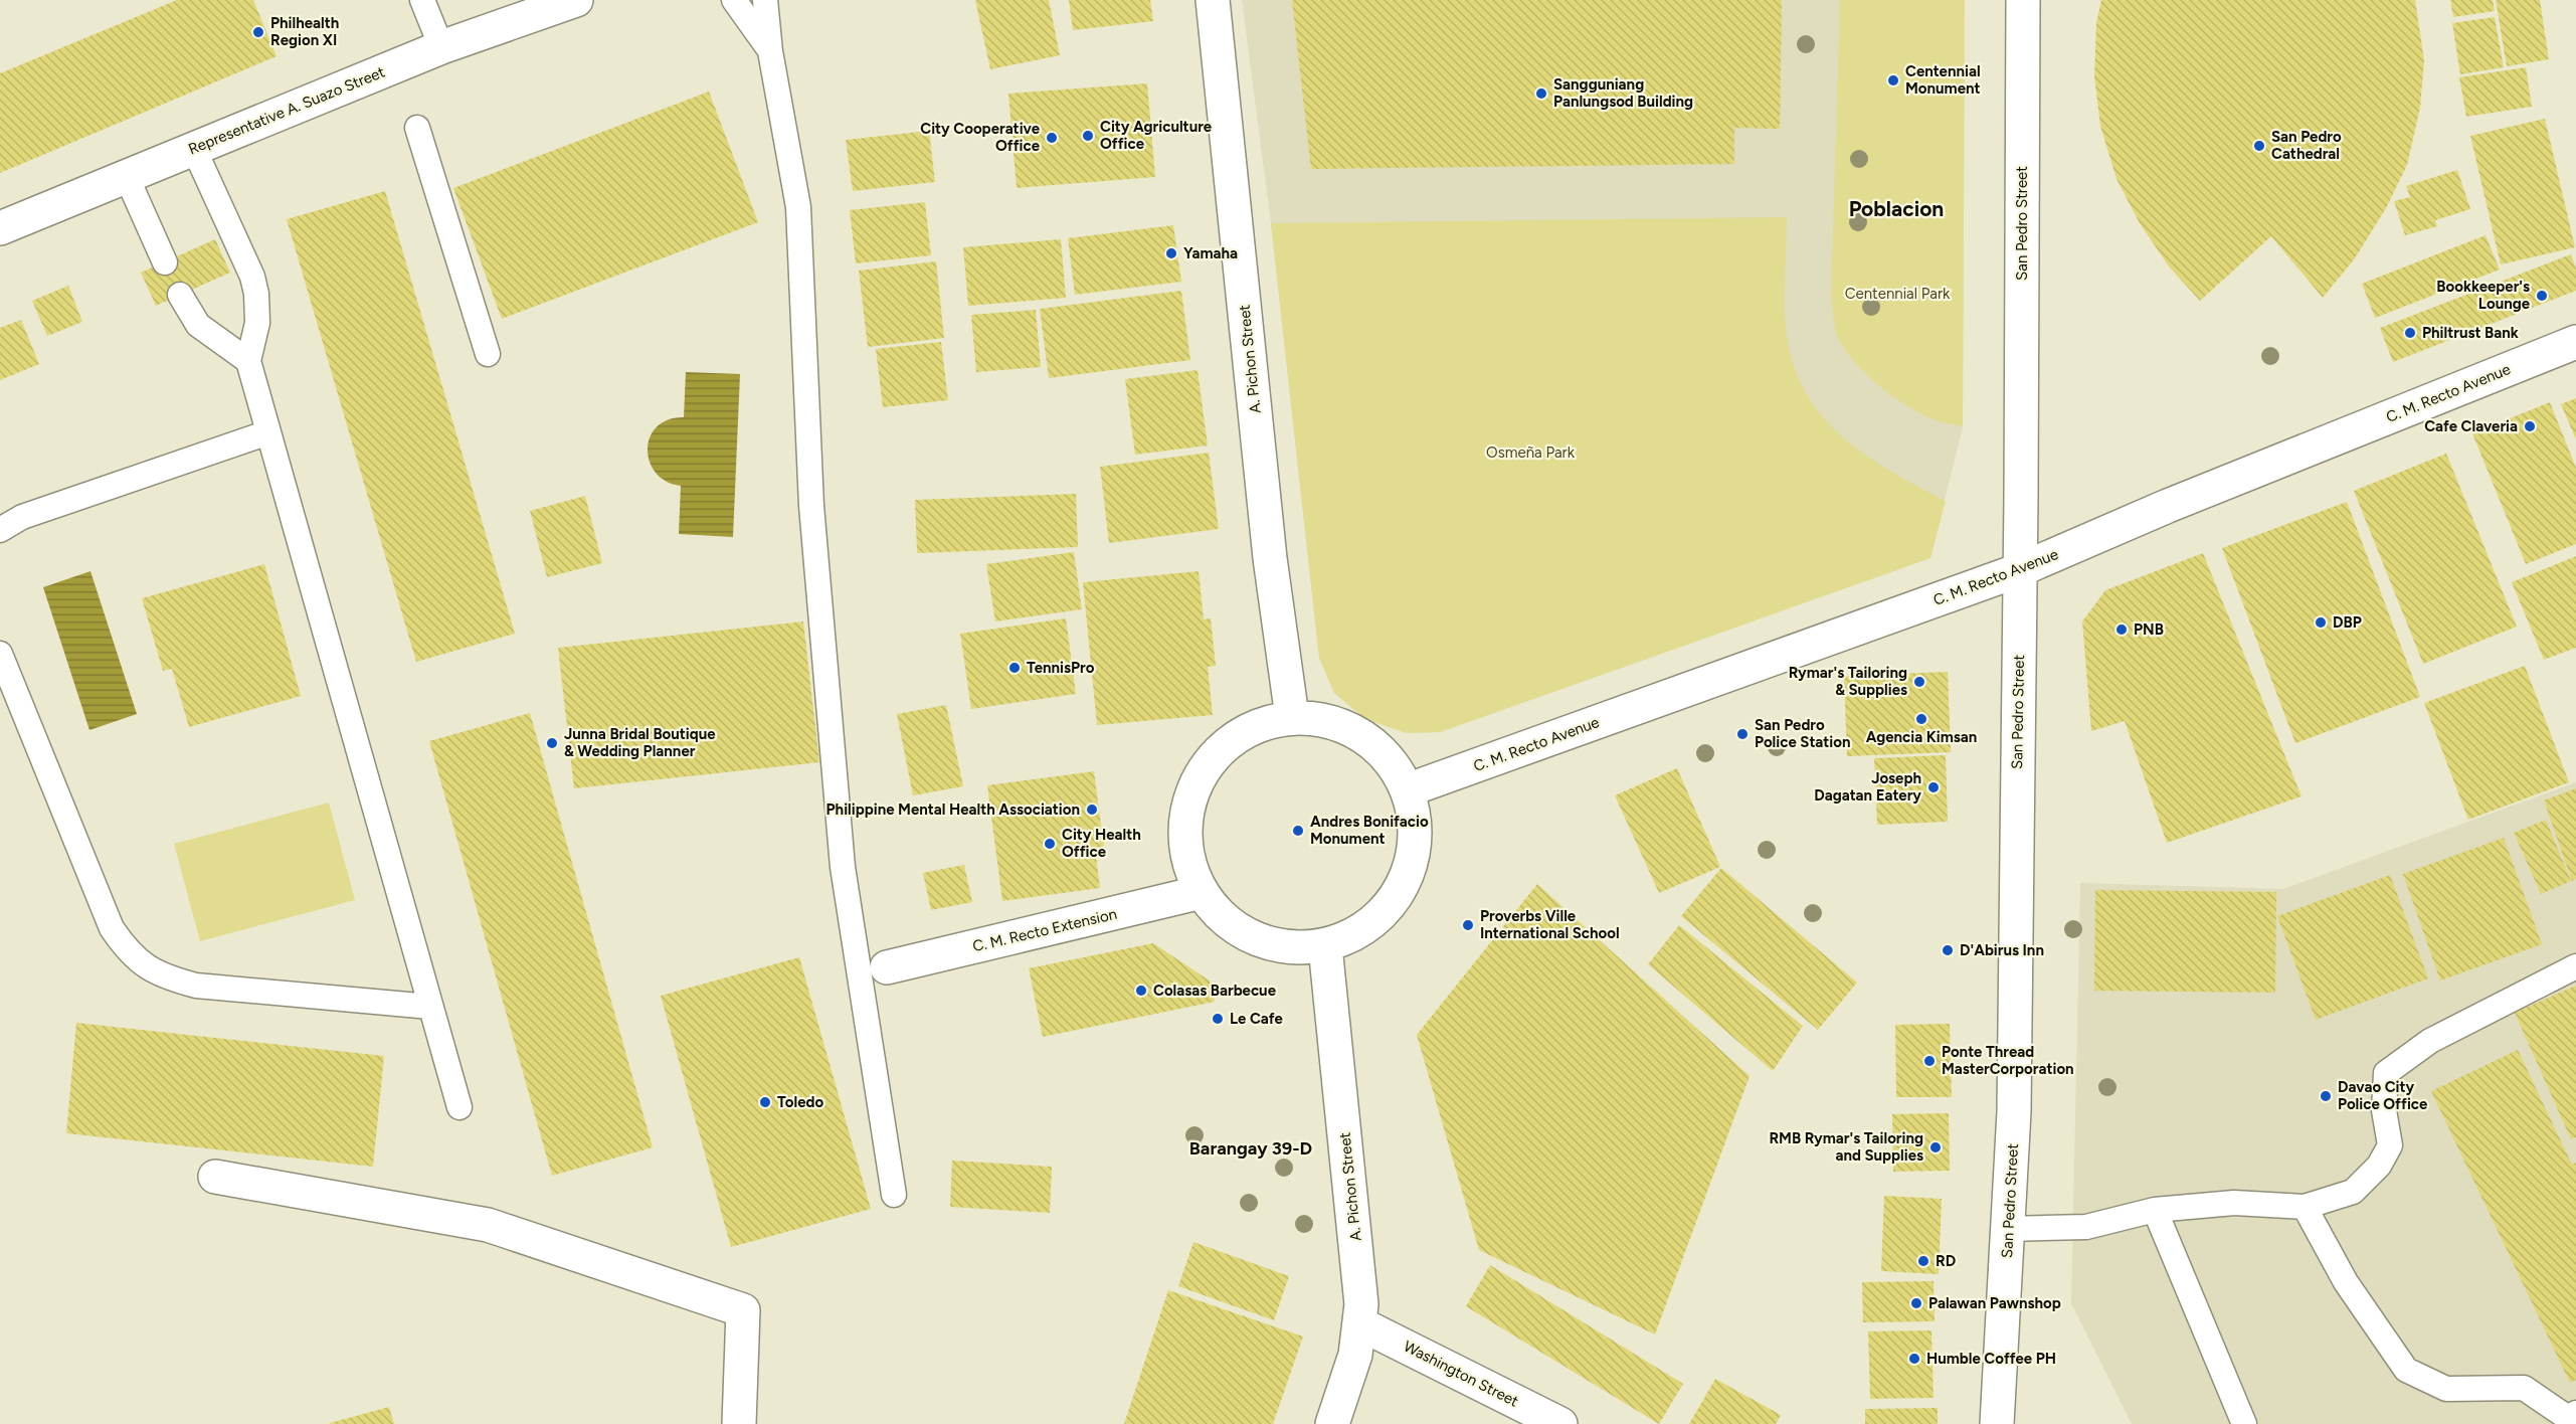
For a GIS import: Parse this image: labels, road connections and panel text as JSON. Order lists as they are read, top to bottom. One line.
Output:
{"streets":{"main road":["Representative A. Suazo Street","San Pedro Street","A. Pichon Street","C. M. Recto Avenue","C. M. Recto Extension","Washington Street"]},"crossings":[["San Pedro Street","C. M. Recto Avenue"],["A. Pichon Street","Washington Street"]],"districts":["Poblacion","Barangay 39-D"],"parks":["Centennial Park","Osmeña Park"],"places":["Philhealth Region XI","Centennial Monument","Sangguniang Panlungsod Building","City Agriculture Office","City Cooperative Office","San Pedro Cathedral","Yamaha","Bookkeeper's Lounge","Philtrust Bank","Cafe Claveria","DBP","PNB","TennisPro","Rymar's Tailoring & Supplies","Agencia Kimsan","San Pedro Police Station","Junna Bridal Boutique & Wedding Planner","Joseph Dagatan Eatery","Philippine Mental Health Association","Andres Bonifacio Monument","City Health Office","Proverbs Ville International School","D'Abirus Inn","Colasas Barbecue","Le Cafe","Ponte Thread MasterCorporation","Davao City Police Office","Toledo","RMB Rymar's Tailoring and Supplies","RD","Palawan Pawnshop","Humble Coffee PH"]}
